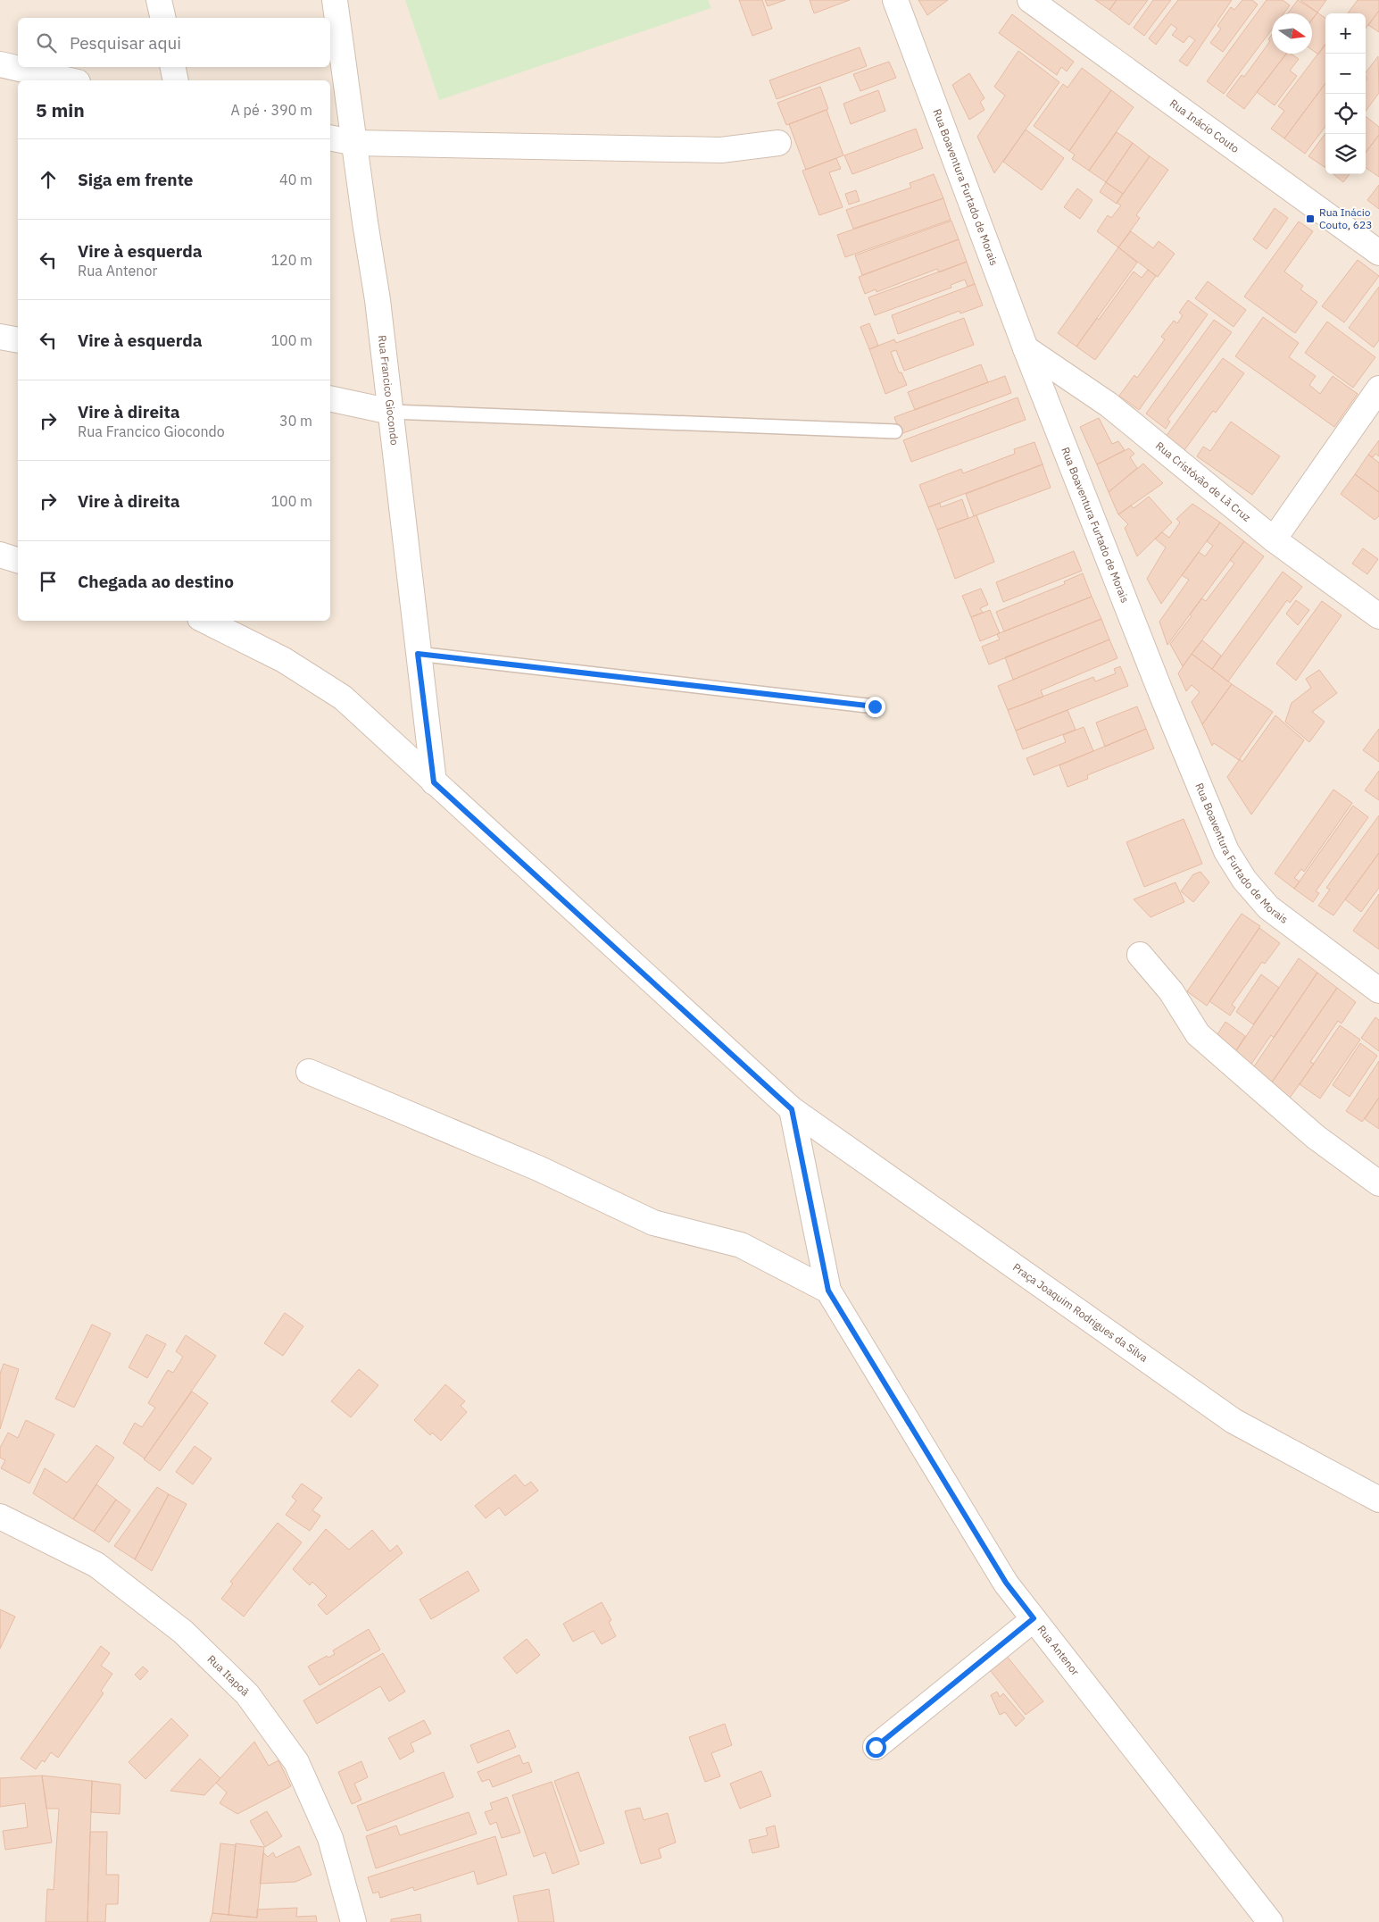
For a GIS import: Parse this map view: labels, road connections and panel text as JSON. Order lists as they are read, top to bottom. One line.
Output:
{"streets":{"street":["Rua Inácio Couto","Rua Boaventura Furtado de Morais","Rua Francico Giocondo","Rua Cristóvão de Lã Cruz","Praça Joaquim Rodrigues da Silva","Rua Antenor","Rua Itapoã"]},"crossings":[["Rua Boaventura Furtado de Morais","Rua Cristóvão de Lã Cruz"],["Rua Francico Giocondo","Praça Joaquim Rodrigues da Silva"],["Praça Joaquim Rodrigues da Silva","Rua Antenor"]],"places":{"transit":["Rua Inácio Couto, 623"]},"north":"right","page":{"map_buttons":["+","−"],"search":"Pesquisar aqui","heading":["5 min","A pé · 390 m"],"list":[["Siga em frente","40 m"],["Vire à esquerda","Rua Antenor","120 m"],["Vire à esquerda","100 m"],["Vire à direita","Rua Francico Giocondo","30 m"],["Vire à direita","100 m"],"Chegada ao destino"]}}
